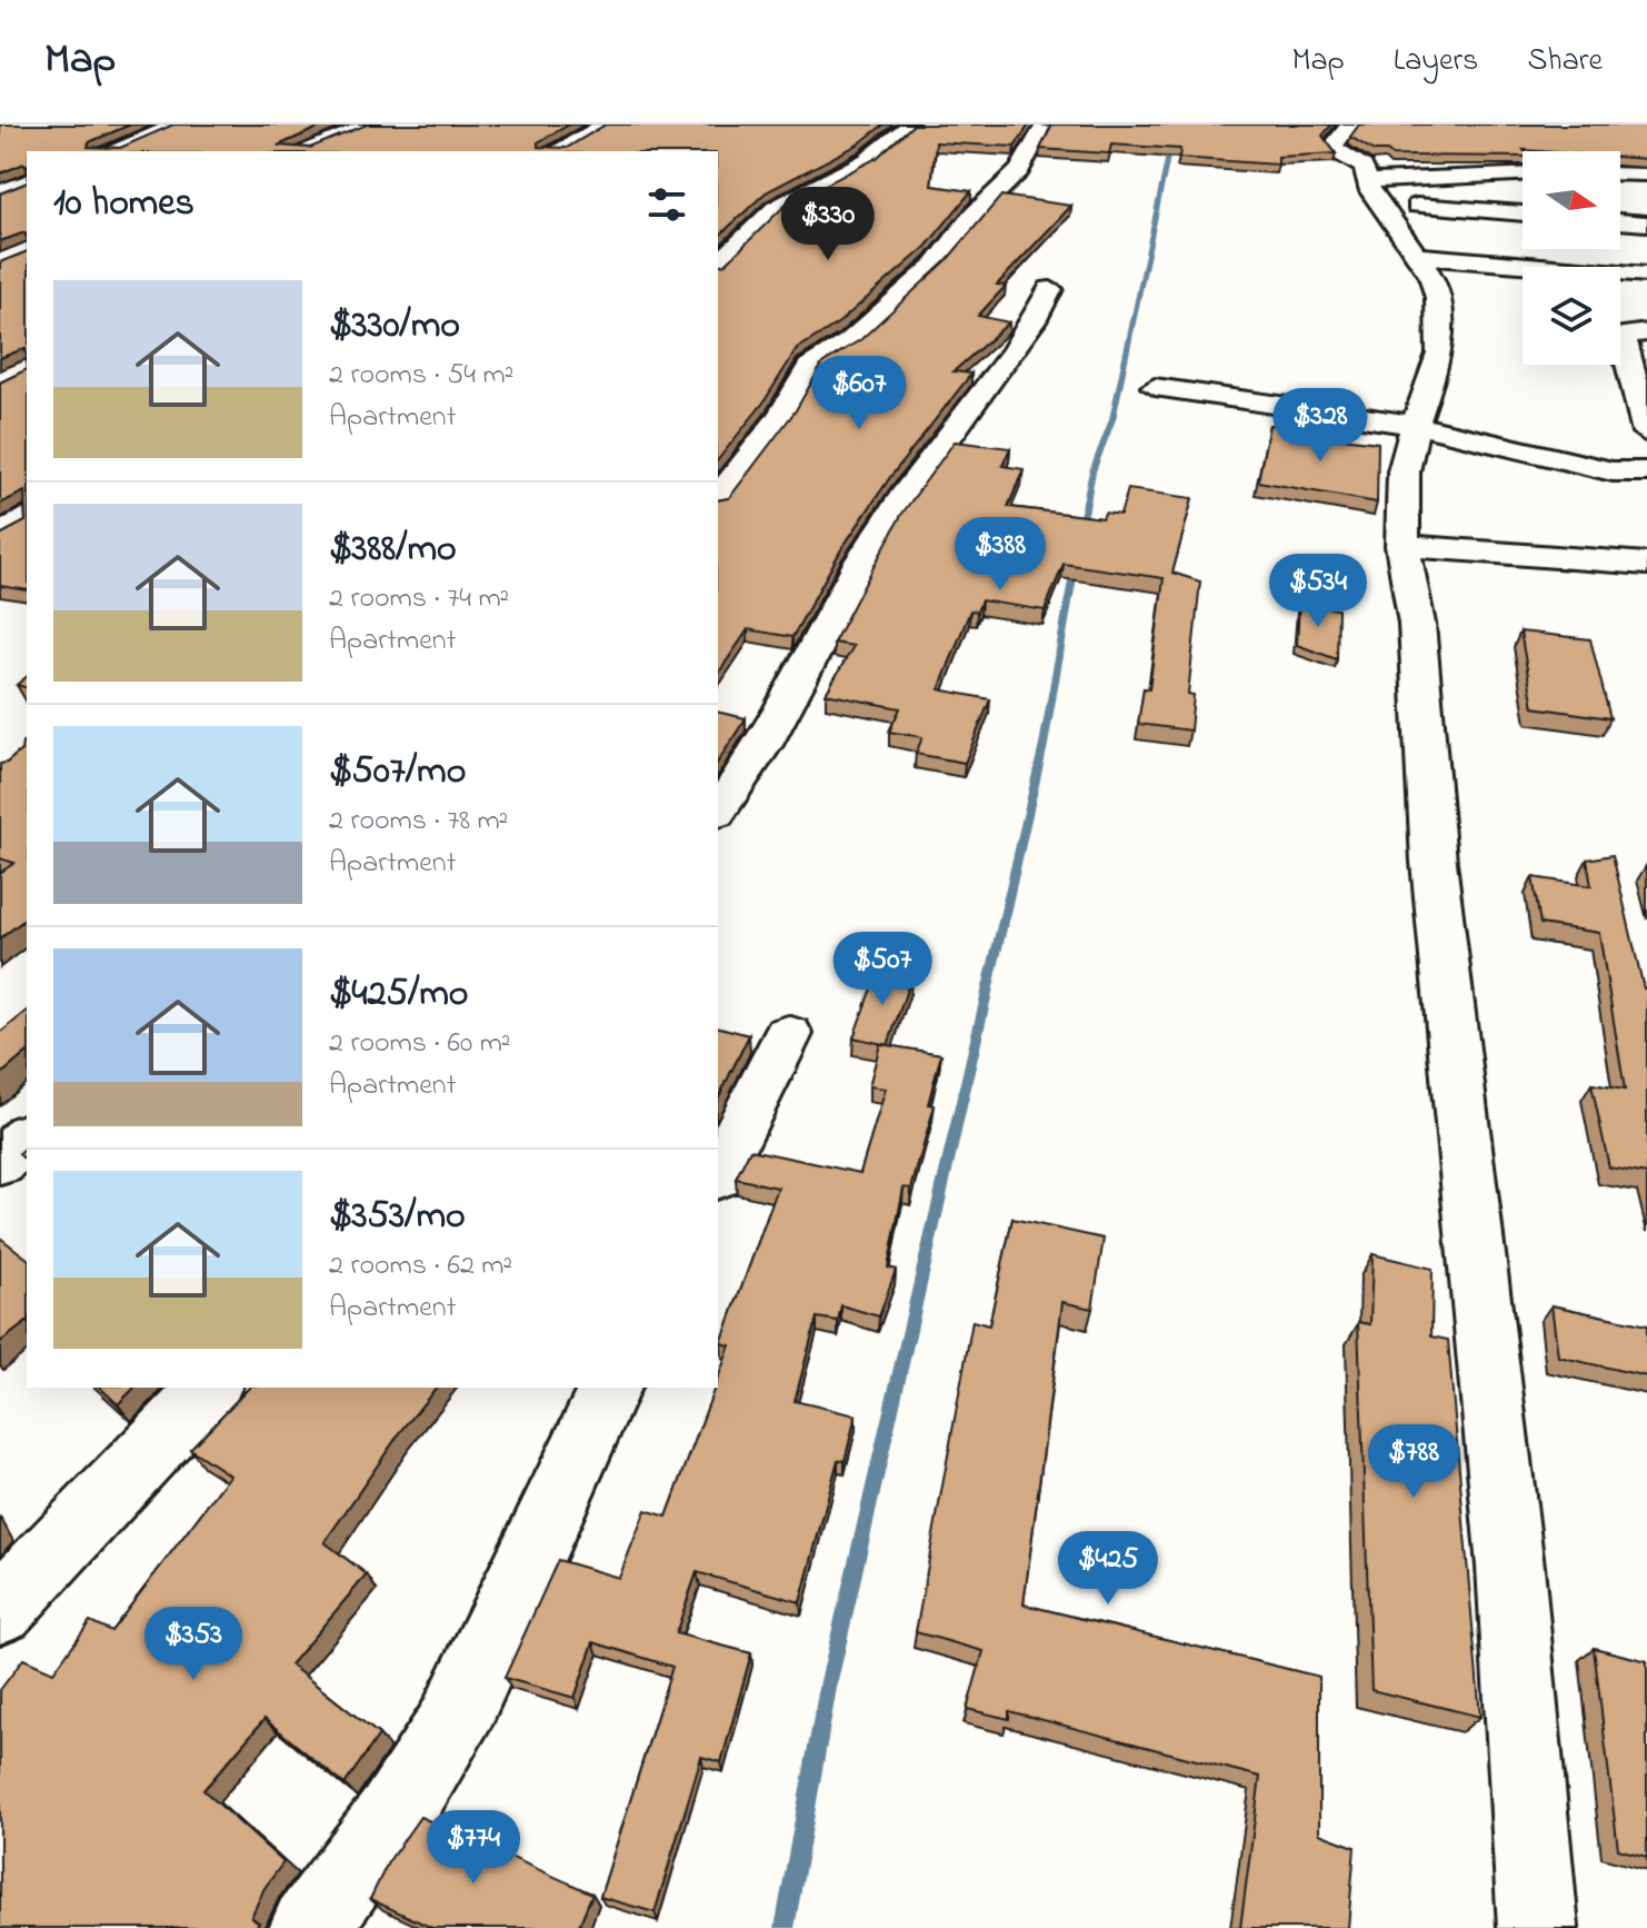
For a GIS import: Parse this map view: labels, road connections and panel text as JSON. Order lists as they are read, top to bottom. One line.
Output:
{"north":"right","page":{"header":"Map","nav":["Map","Layers","Share"],"heading":"10 homes","price":["$330","$607","$328","$388","$534","$507","$788","$425","$353","$774"],"list":[{"name":"$330/mo","note":"2 rooms · 54 m² · Apartment"},{"name":"$388/mo","note":"2 rooms · 74 m² · Apartment"},{"name":"$507/mo","note":"2 rooms · 78 m² · Apartment"},{"name":"$425/mo","note":"2 rooms · 60 m² · Apartment"},{"name":"$353/mo","note":"2 rooms · 62 m² · Apartment"}]}}
